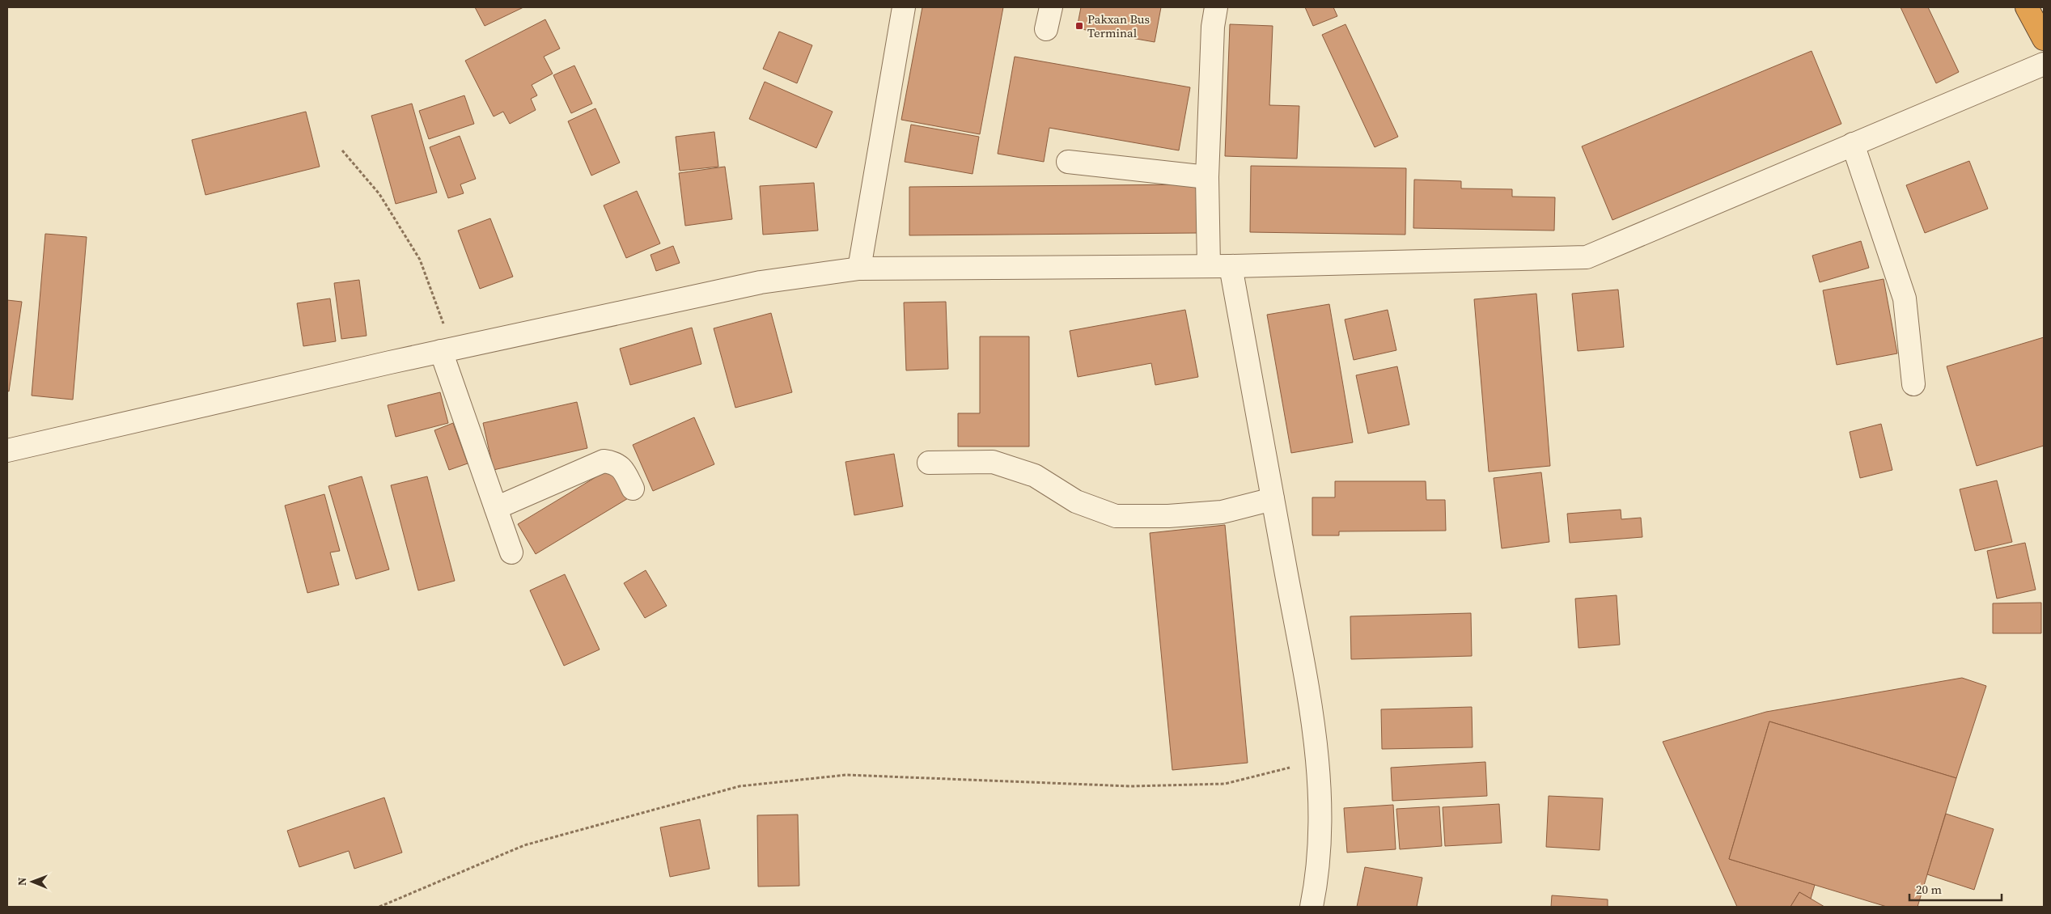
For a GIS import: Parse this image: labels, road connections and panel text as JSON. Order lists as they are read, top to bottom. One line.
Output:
{"places":{"transit":["Pakxan Bus Terminal"]},"scale_bar":"20 m","north":"left"}
